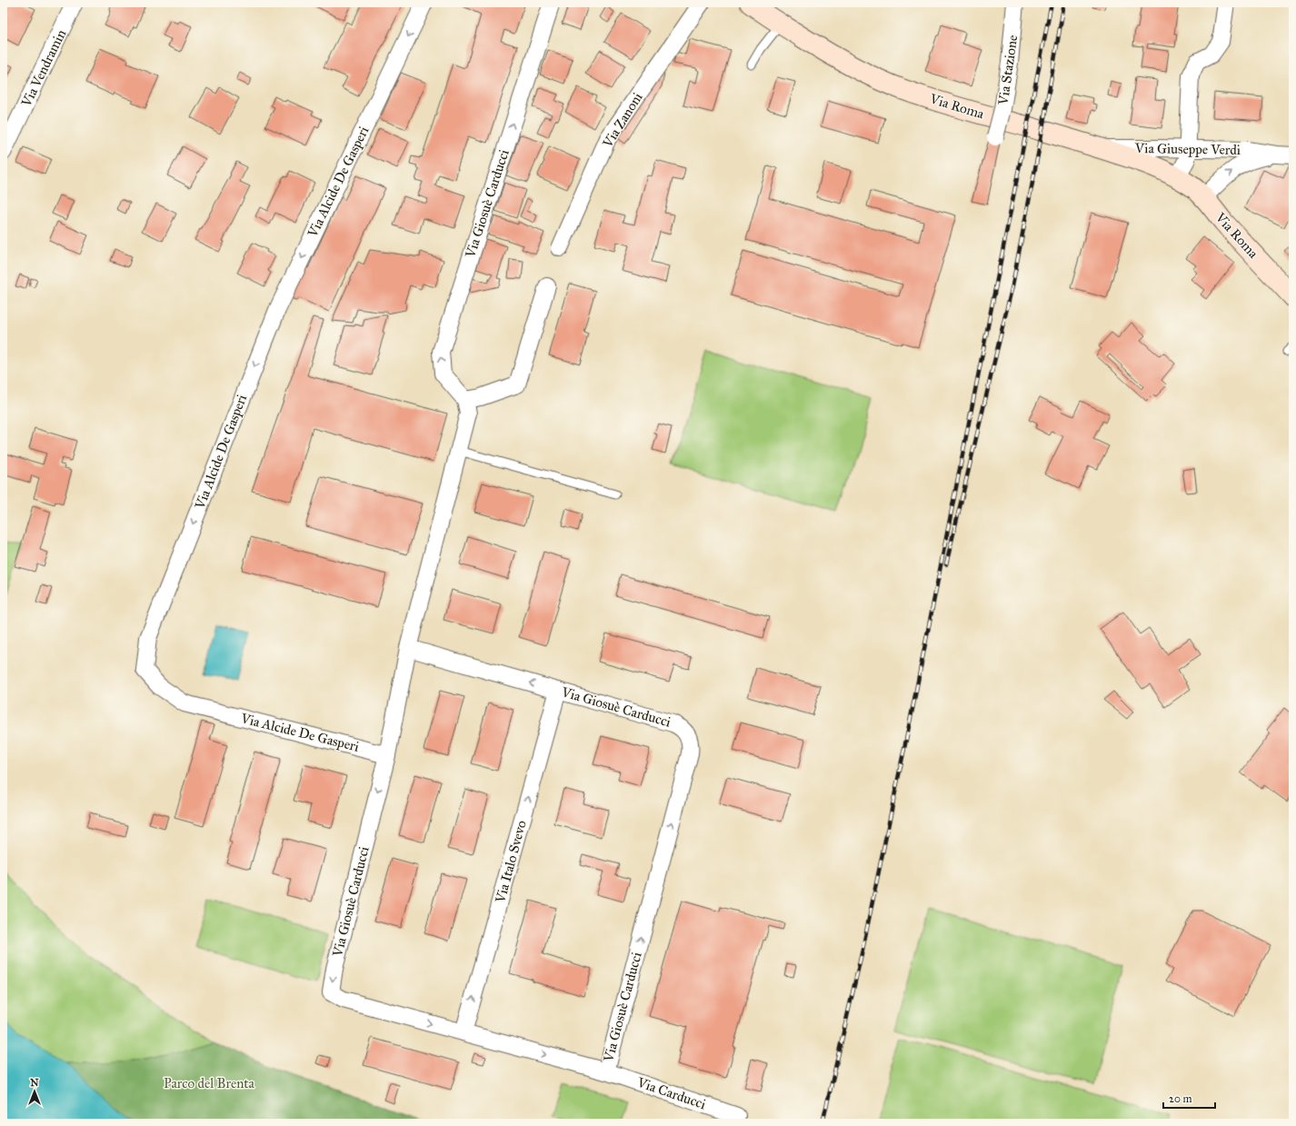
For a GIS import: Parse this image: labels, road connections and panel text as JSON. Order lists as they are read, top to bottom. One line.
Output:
{"streets":{"main road":["Via Roma"],"street":["Via Vendramin","Via Stazione","Via Zanoni","Via Giuseppe Verdi","Via Alcide De Gasperi","Via Giosuè Carducci","Via Italo Svevo","Via Carducci"]},"crossings":[["Via Roma","Via Giuseppe Verdi"],["Via Alcide De Gasperi","Via Giosuè Carducci"],["Via Giosuè Carducci","Via Italo Svevo"],["Via Giosuè Carducci","Via Carducci"]],"one_way":["Via Italo Svevo"],"parks":["Parco del Brenta"],"scale_bar":"20 m","north":"top"}
